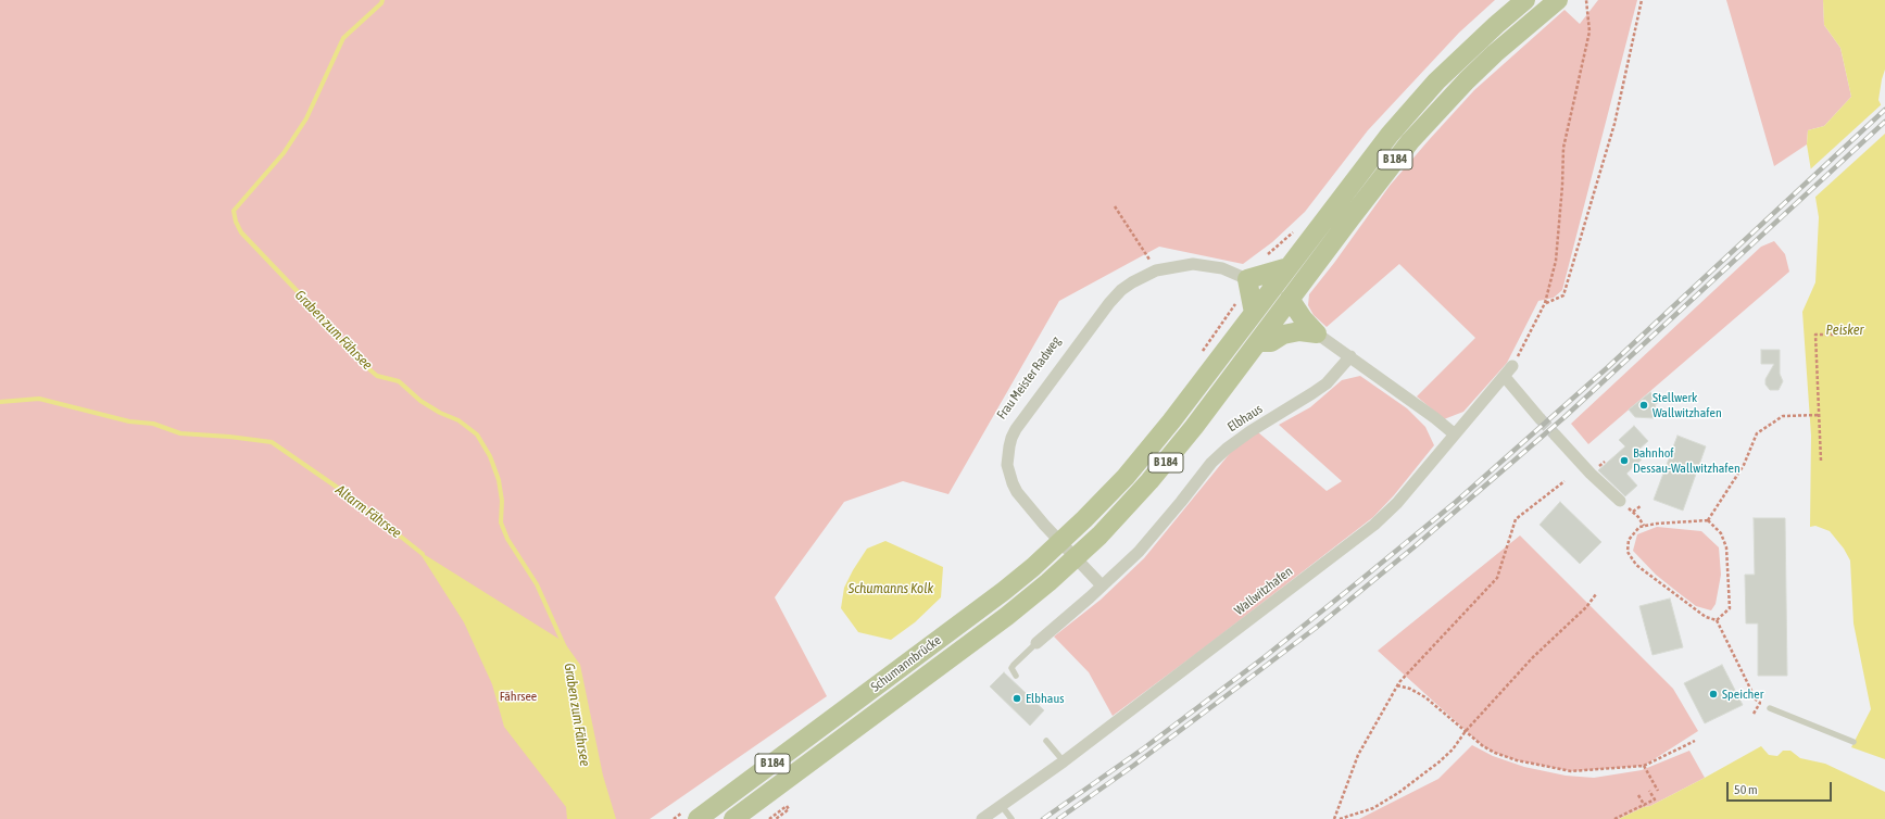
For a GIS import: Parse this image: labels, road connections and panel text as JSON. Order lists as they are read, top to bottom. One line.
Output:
{"streets":{"highway":["B 184","Schumannbrücke"],"street":["Elbhaus","Wallwitzhafen"]},"crossings":[["B 184","Schumannbrücke"]],"water":["Graben zum Fährsee","Peisker","Altarm Fährsee","Schumanns Kolk"],"parks":["Fährsee"],"places":["Stellwerk Wallwitzhafen","Bahnhof Dessau-Wallwitzhafen","Speicher","Elbhaus"],"scale_bar":"50 m"}
